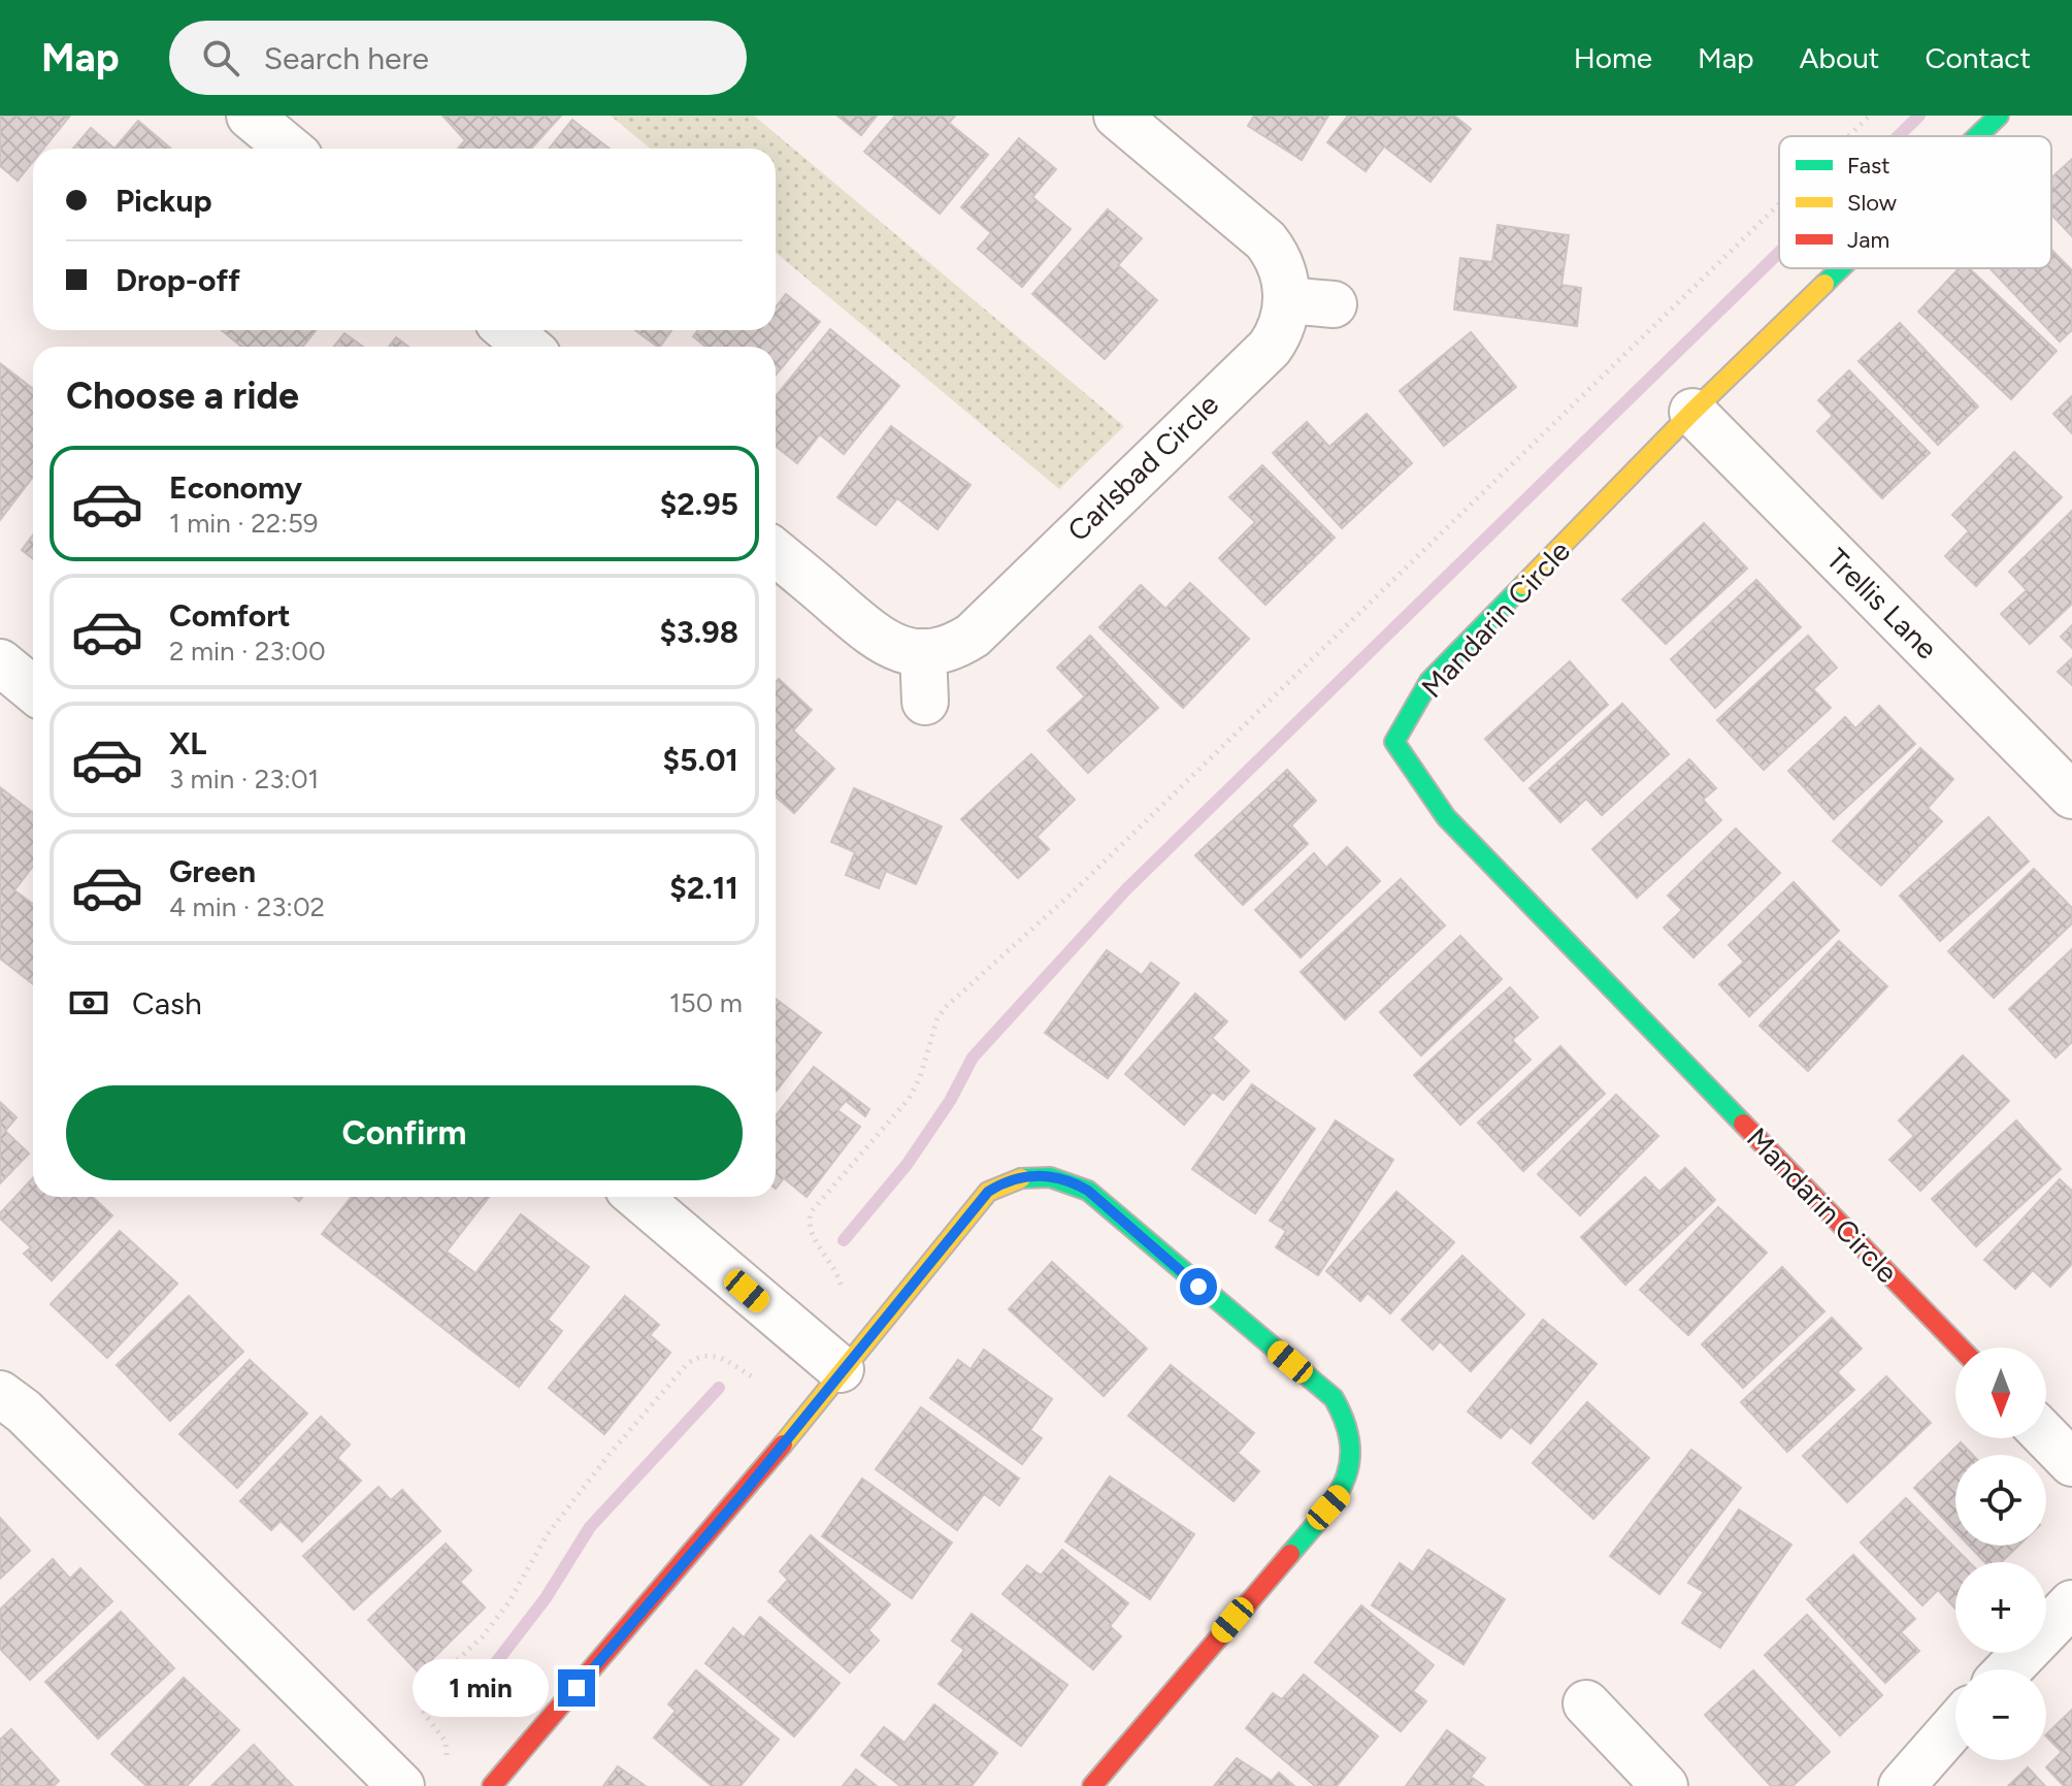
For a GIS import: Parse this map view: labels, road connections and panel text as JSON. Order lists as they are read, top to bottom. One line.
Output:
{"streets":{"street":["Carlsbad Circle","Trellis Lane","Mandarin Circle"]},"crossings":[["Trellis Lane","Mandarin Circle"]],"legend":["Fast","Slow","Jam"],"north":"bottom","page":{"header":"Map","search":"Search here","nav":["Home","Map","About","Contact"],"banner":["Pickup","Drop-off"],"heading":"Choose a ride","list":[{"name":"Economy","note":"1 min · 22:59","value":"$2.95"},{"name":"Comfort","note":"2 min · 23:00","value":"$3.98"},{"name":"XL","note":"3 min · 23:01","value":"$5.01"},{"name":"Green","note":"4 min · 23:02","value":"$2.11"}],"pay":["Cash","150 m"],"buttons":"Confirm","map_buttons":["+","−"],"bubble":"1 min"}}
